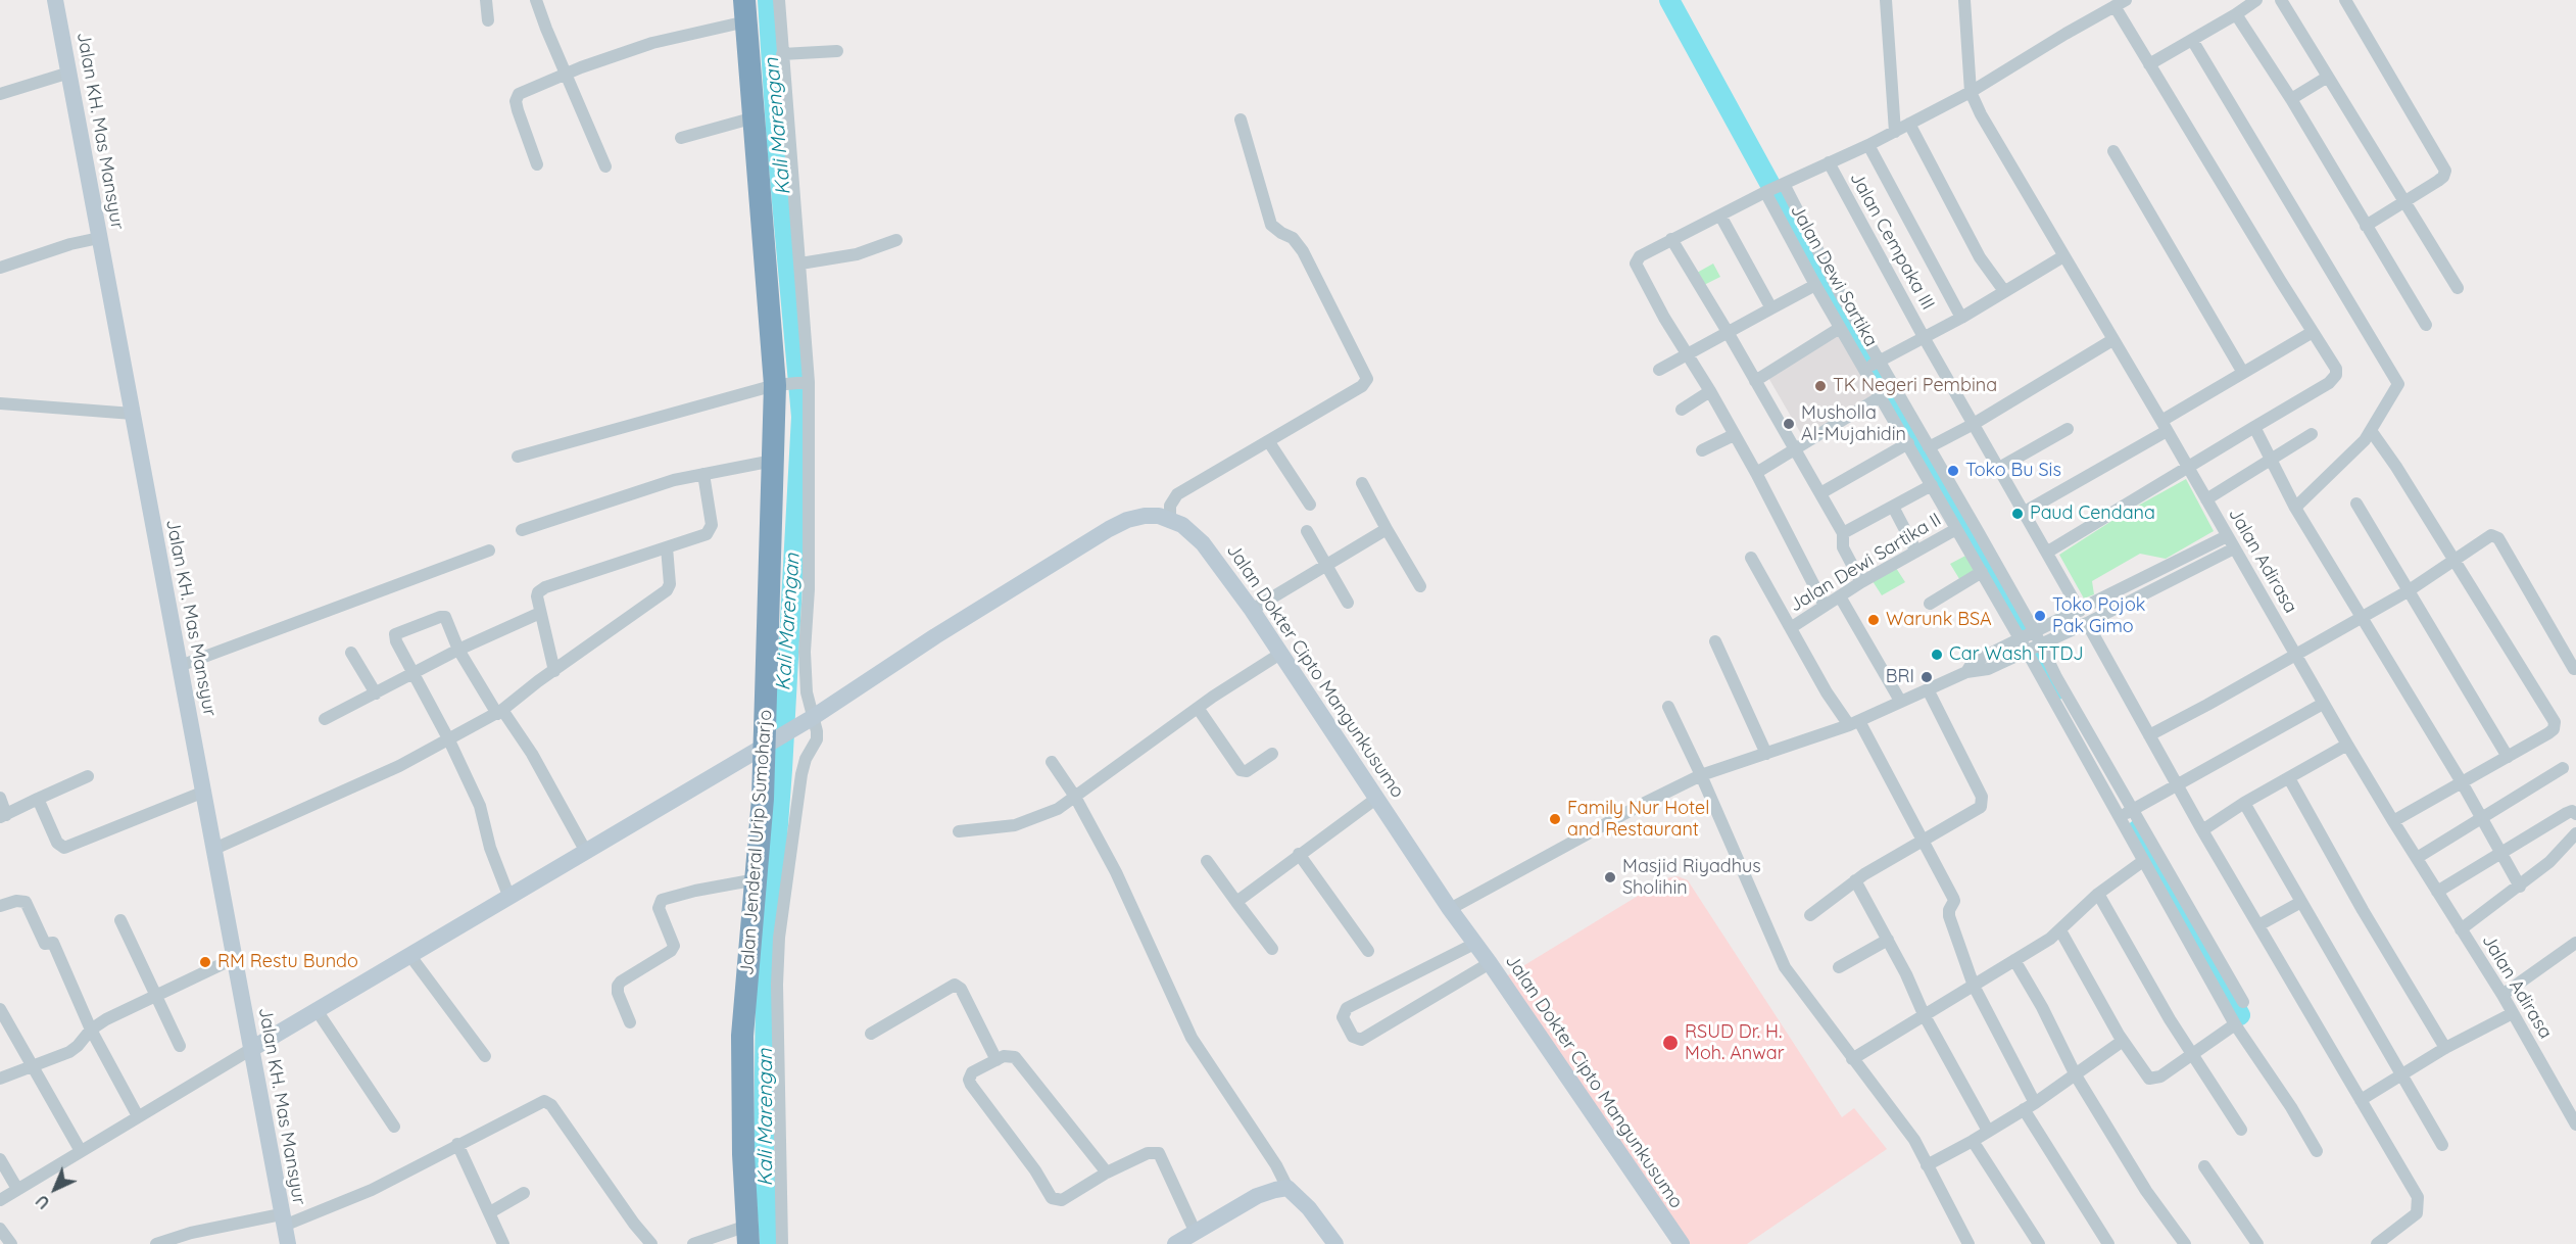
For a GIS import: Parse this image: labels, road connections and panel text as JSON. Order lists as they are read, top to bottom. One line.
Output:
{"streets":{"highway":["Jalan Jenderal Urip Sumoharjo"],"street":["Jalan KH. Mas Mansyur","Jalan Cempaka III","Jalan Dewi Sartika","Jalan Adirasa","Jalan Dewi Sartika II","Jalan Dokter Cipto Mangunkusumo"]},"crossings":[["Jalan Dewi Sartika","Jalan Dewi Sartika II"]],"water":["Kali Marengan"],"places":["TK Negeri Pembina","Musholla Al-Mujahidin","Toko Bu Sis","Paud Cendana","Toko Pojok Pak Gimo","Warunk BSA","Car Wash TTDJ","BRI","Family Nur Hotel and Restaurant","Masjid Riyadhus Sholihin","RM Restu Bundo","RSUD Dr. H. Moh. Anwar"],"north":"bottom left"}
